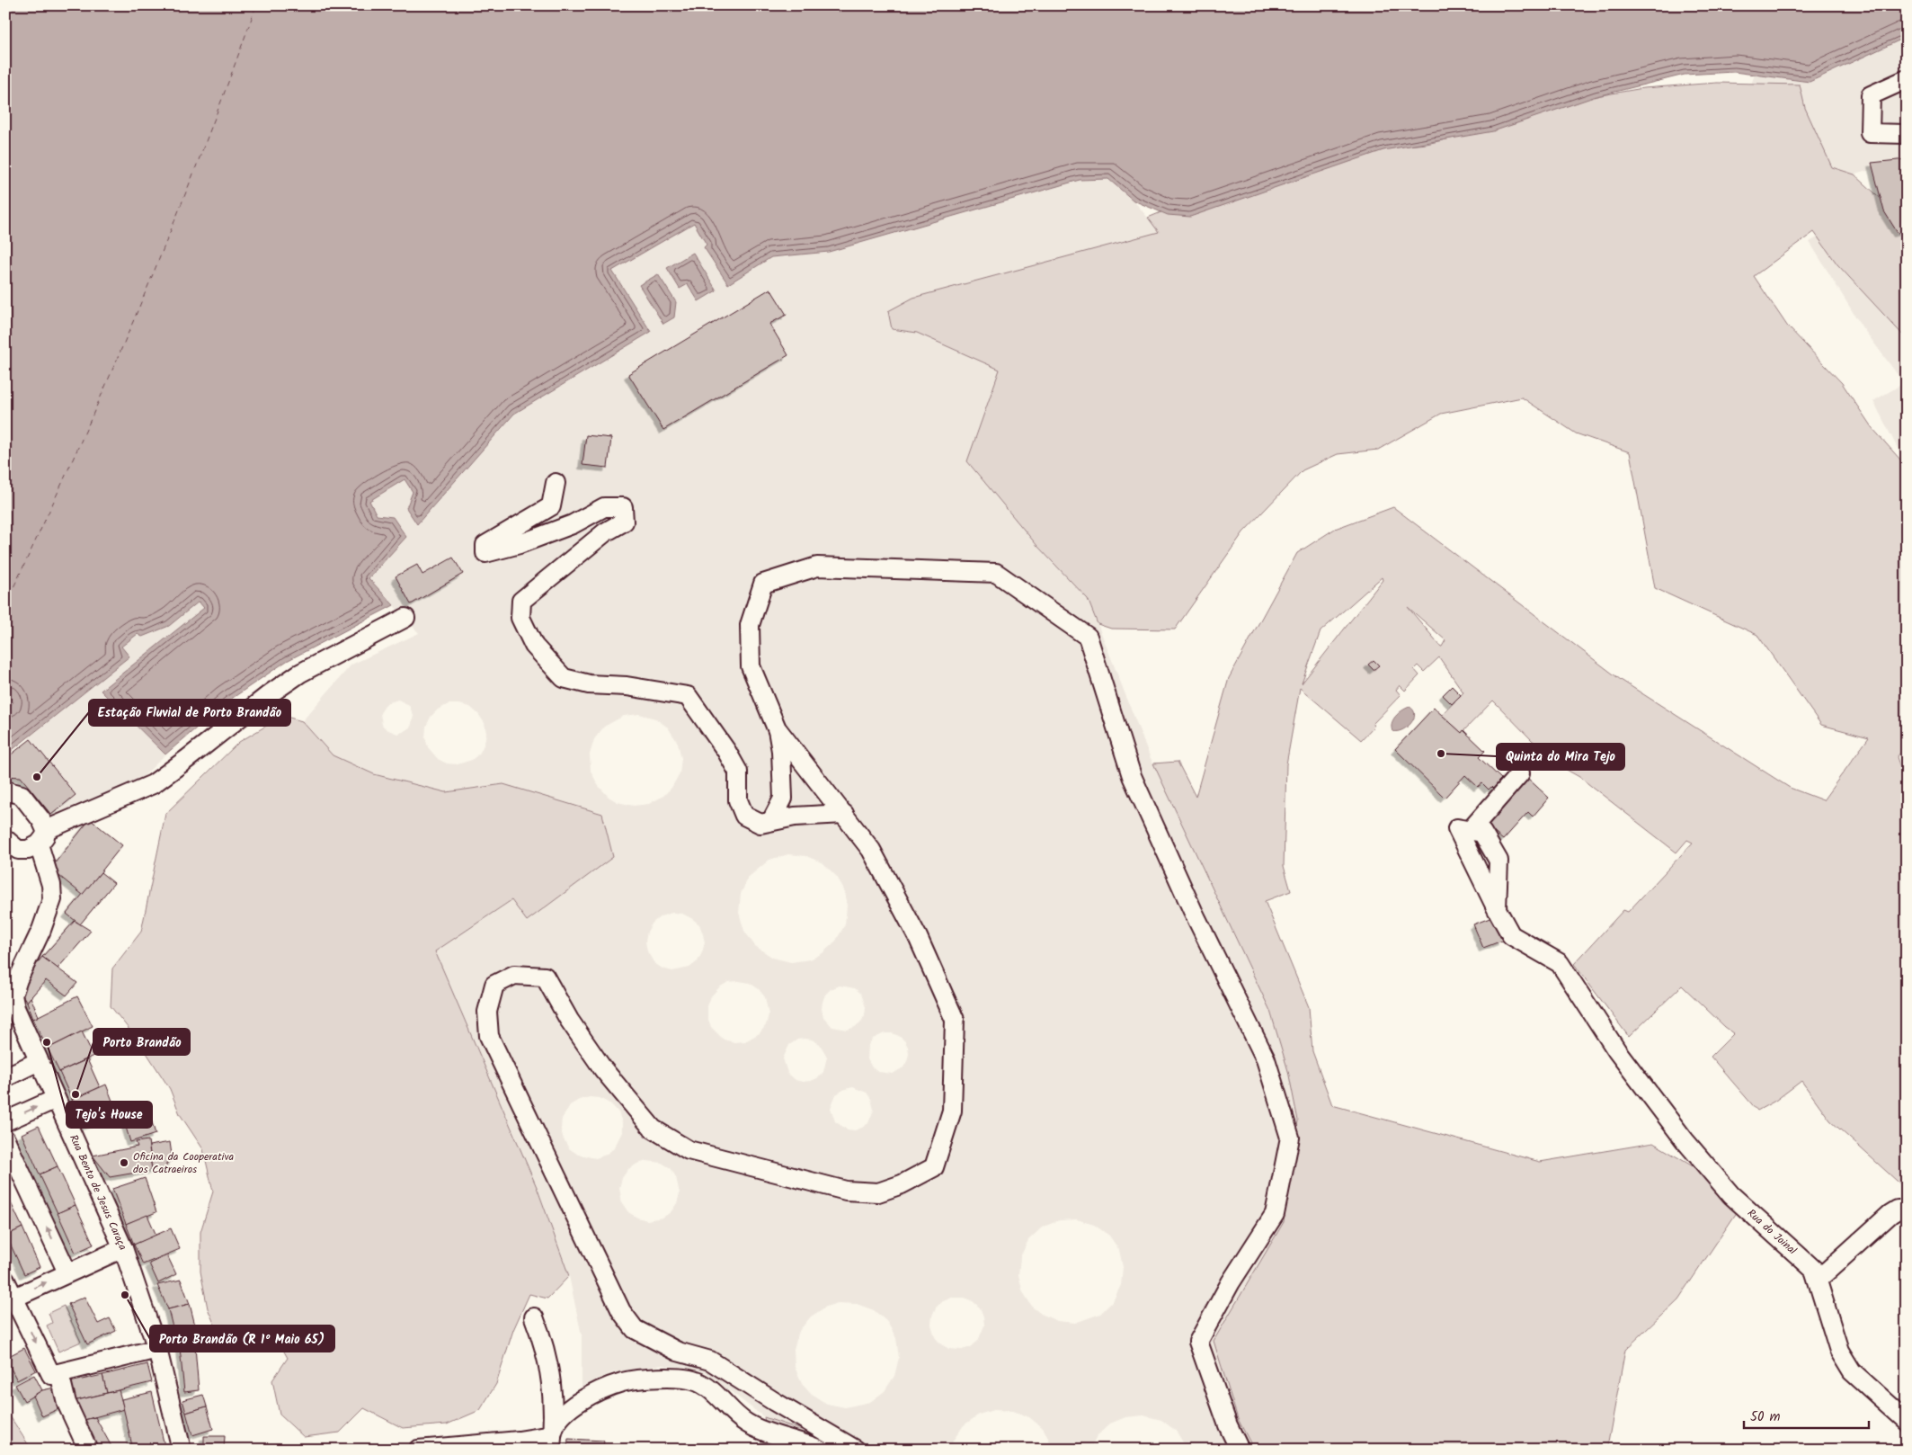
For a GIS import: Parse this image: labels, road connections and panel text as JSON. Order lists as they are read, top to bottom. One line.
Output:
{"streets":{"street":["Rua Bento de Jesus Caraça","Rua do Joinal"]},"places":["Quinta do Mira Tejo","Estação Fluvial de Porto Brandão","Tejo's House","Porto Brandão","Oficina da Cooperativa dos Catraeiros","Porto Brandão (R 1º Maio 65)"],"scale_bar":"50 m"}
